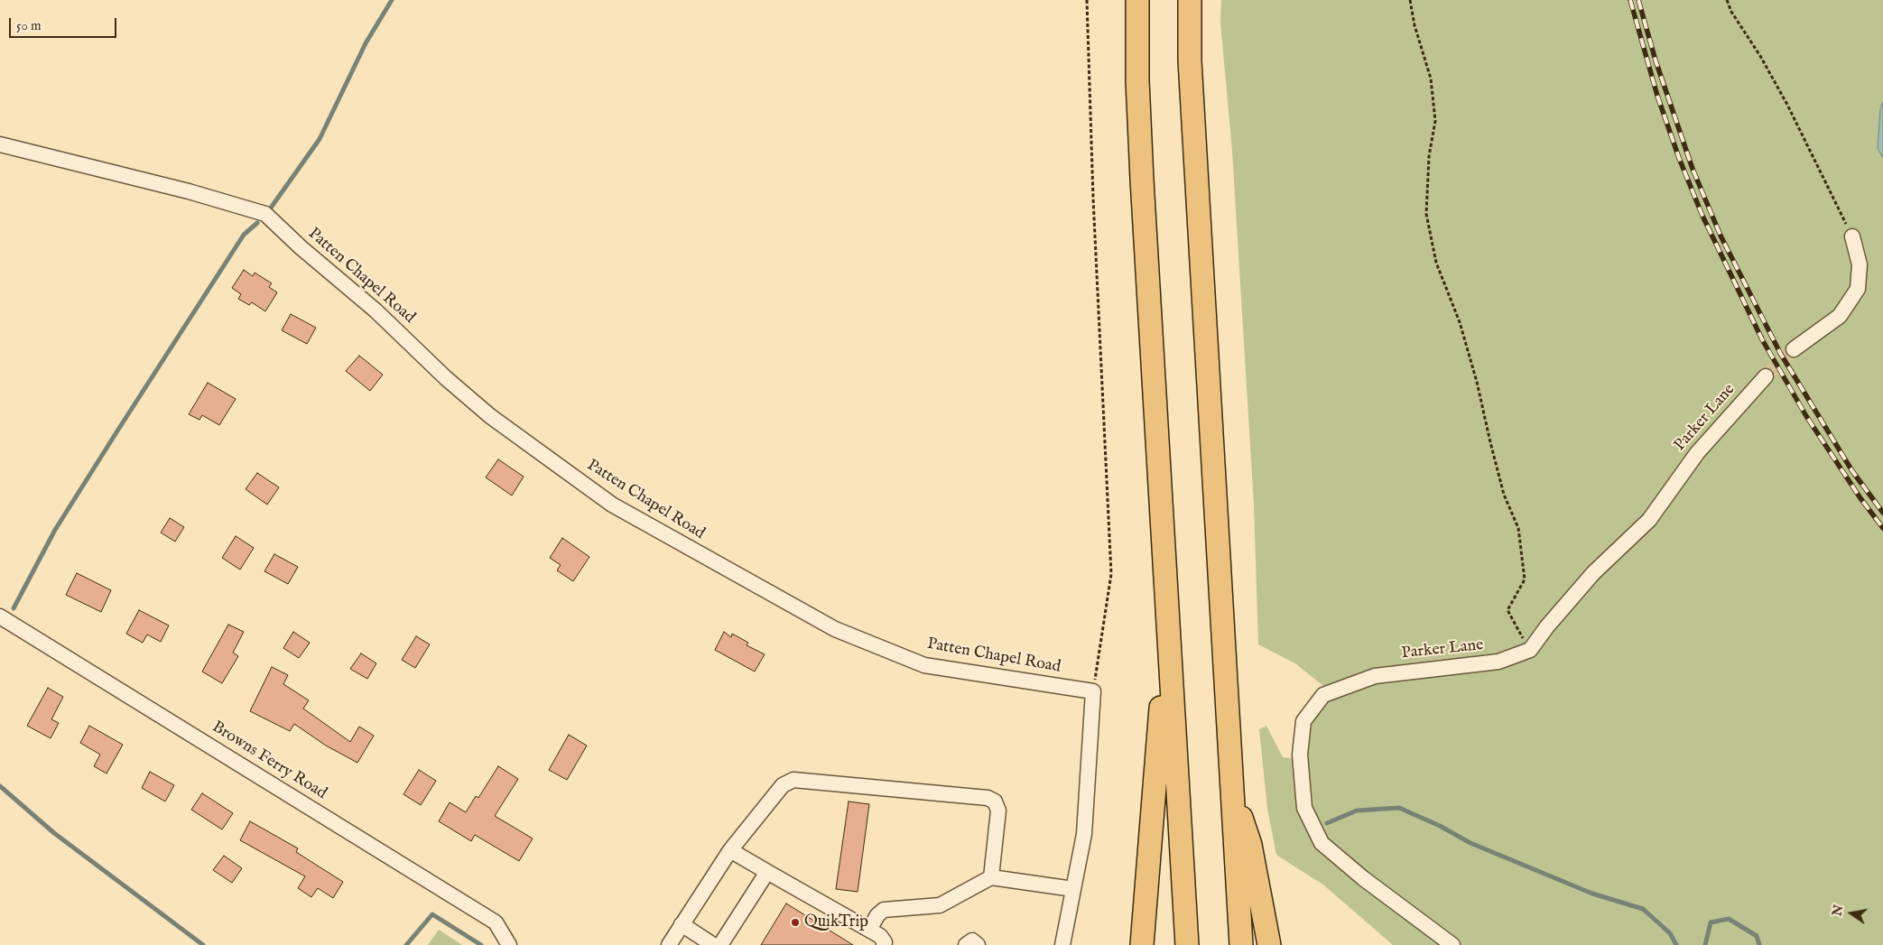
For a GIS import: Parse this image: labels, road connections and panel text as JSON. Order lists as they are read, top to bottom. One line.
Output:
{"streets":{"street":["Patten Chapel Road","Parker Lane","Browns Ferry Road"]},"places":["QuikTrip"],"scale_bar":"50 m","north":"left"}
